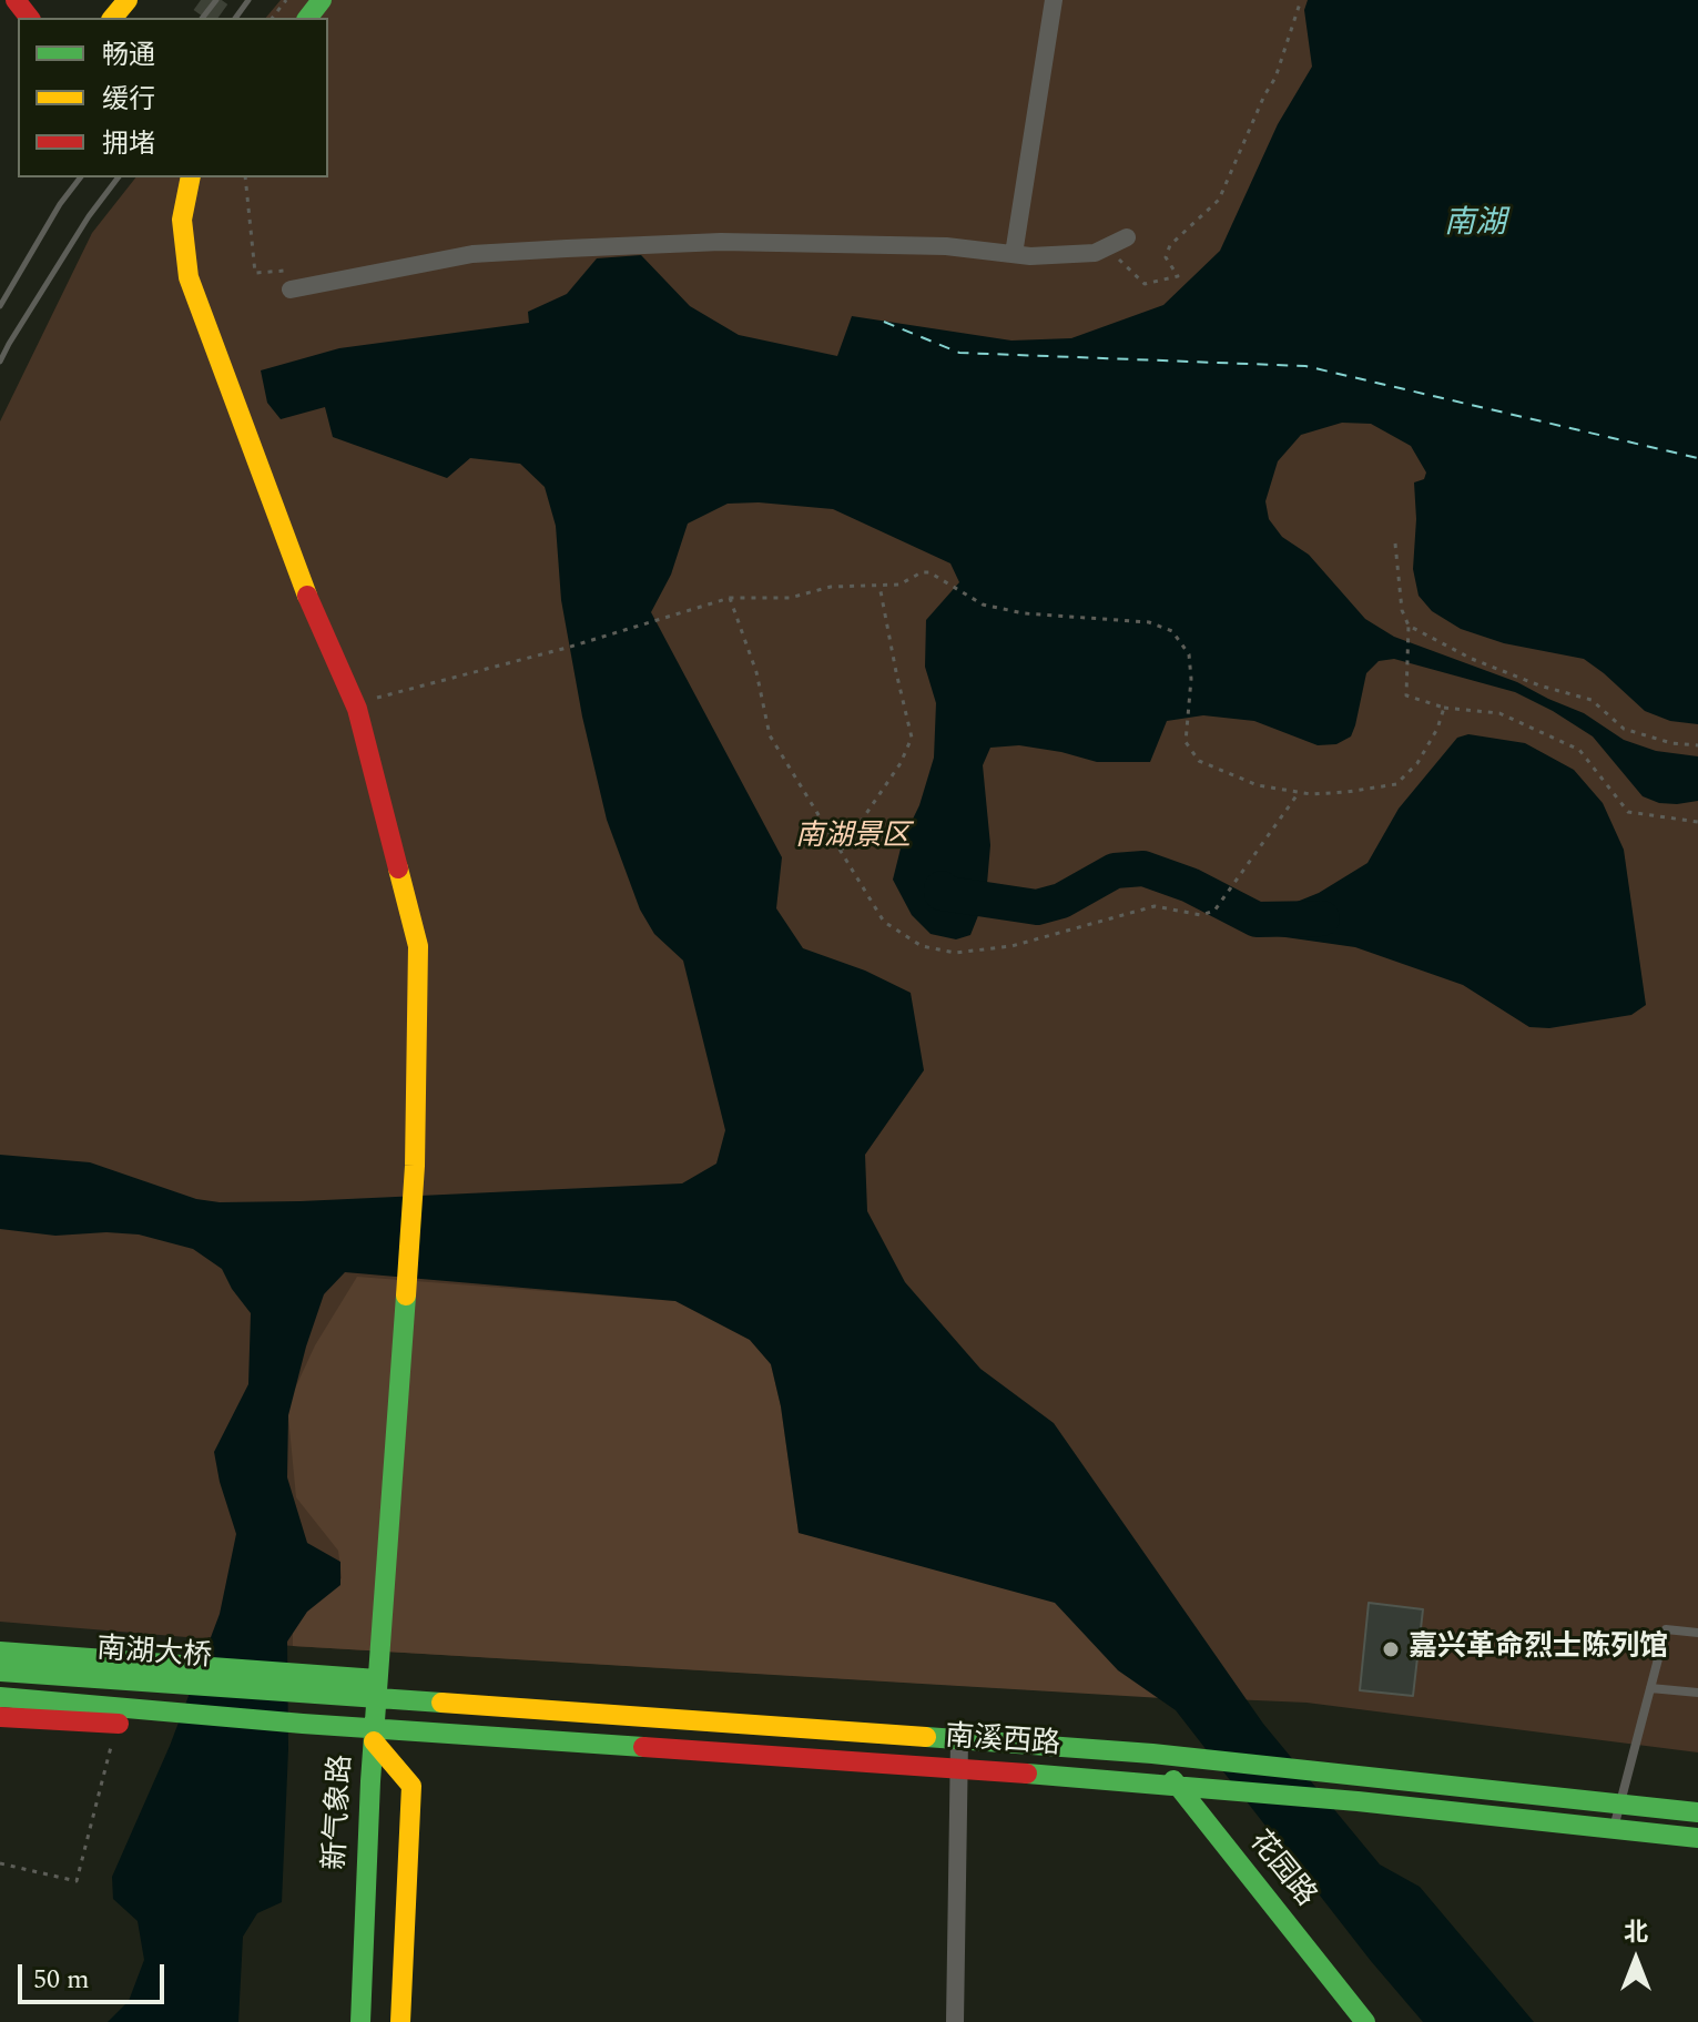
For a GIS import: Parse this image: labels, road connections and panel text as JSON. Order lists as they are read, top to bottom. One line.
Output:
{"streets":{"main road":["南湖大桥","南溪西路","新气象路","花园路"]},"crossings":[["南湖大桥","南溪西路"],["南溪西路","新气象路"],["南溪西路","花园路"]],"water":["南湖"],"parks":["南湖景区"],"places":["嘉兴革命烈士陈列馆"],"legend":["畅通","缓行","拥堵"],"scale_bar":"50 m","north":"top"}
